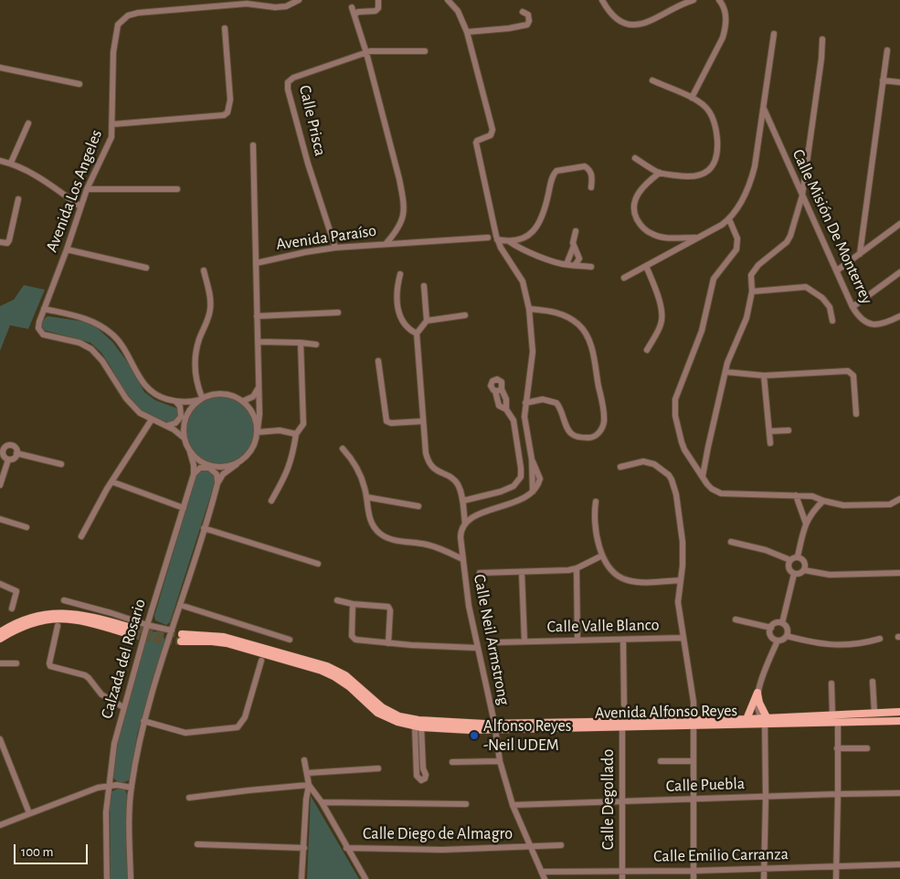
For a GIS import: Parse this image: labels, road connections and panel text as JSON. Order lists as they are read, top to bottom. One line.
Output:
{"streets":{"main road":["Avenida Alfonso Reyes"],"street":["Calle Prisca","Avenida Los Angeles","Calle Misión De Monterrey","Avenida Paraíso","Calle Valle Blanco","Calle Neil Armstrong","Calzada del Rosario","Calle Puebla","Calle Degollado","Calle Diego de Almagro","Calle Emilio Carranza"]},"crossings":[["Calle Prisca","Avenida Paraíso"],["Avenida Paraíso","Calzada del Rosario"],["Calle Neil Armstrong","Avenida Alfonso Reyes"],["Calle Neil Armstrong","Calle Puebla"],["Calle Neil Armstrong","Calle Diego de Almagro"],["Calle Neil Armstrong","Calle Emilio Carranza"],["Avenida Alfonso Reyes","Calle Degollado"],["Calle Puebla","Calle Degollado"],["Calle Degollado","Calle Emilio Carranza"]],"places":["Alfonso Reyes -Neil UDEM"],"scale_bar":"100 m"}
